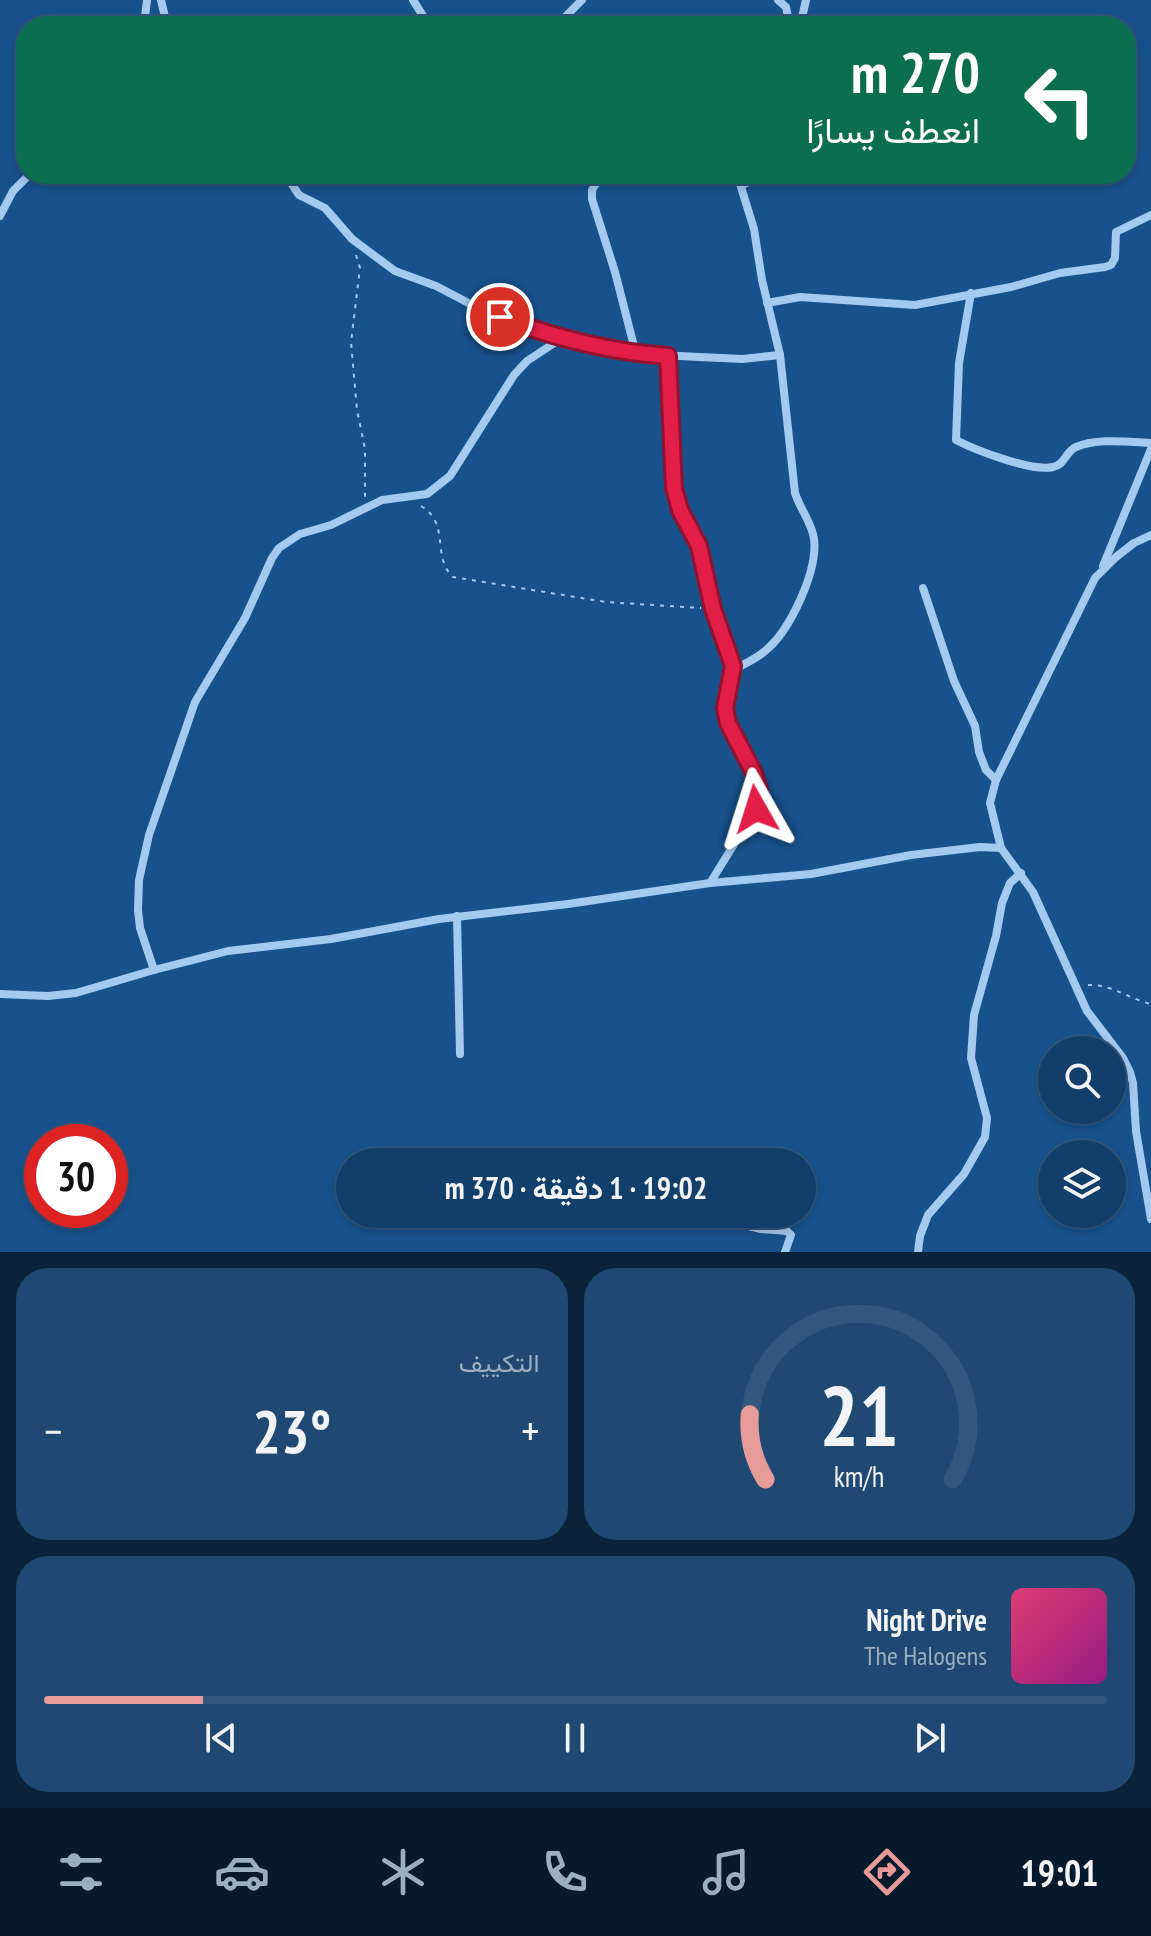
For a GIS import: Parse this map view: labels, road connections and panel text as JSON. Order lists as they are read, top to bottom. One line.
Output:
{"page":{"turn":["270 m","انعطف يسارًا"],"limit":"30","trip":"19:02 · 1 دقيقة · 370 m","tile":"التكييف","heat":["−","23°","+"],"song":["Night Drive","The Halogens"],"tabs":"19:01","gauge":["21","km/h"]}}
